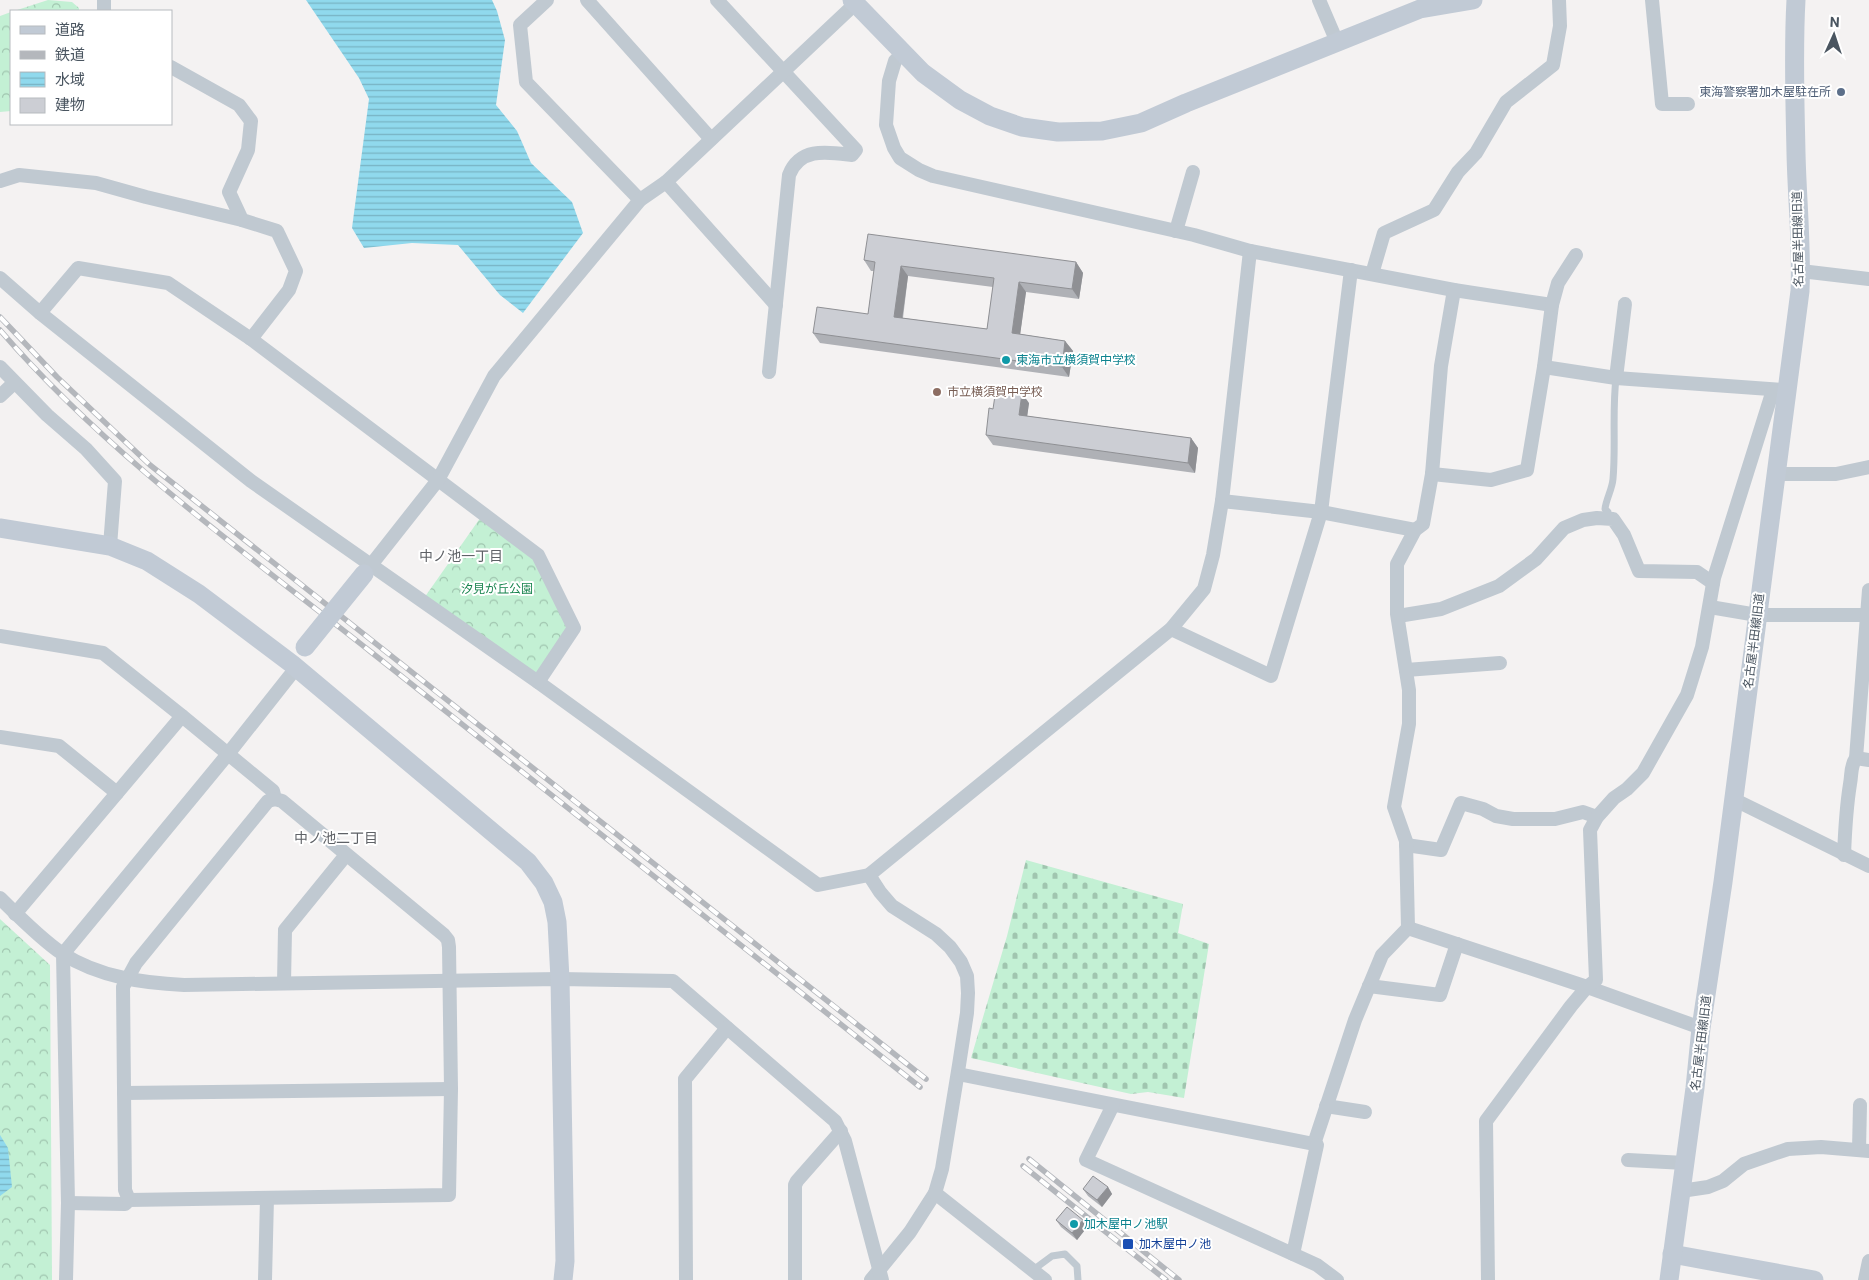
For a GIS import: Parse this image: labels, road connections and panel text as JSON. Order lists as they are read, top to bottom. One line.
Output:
{"streets":{"street":["名古屋半田線旧道"]},"districts":["中ノ池一丁目","中ノ池二丁目"],"parks":["汐見が丘公園"],"places":{"other":["東海警察署加木屋駐在所","東海市立横須賀中学校","市立横須賀中学校","加木屋中ノ池駅"],"transit":["加木屋中ノ池"]},"legend":["道路","鉄道","水域","建物"],"north":"top"}
